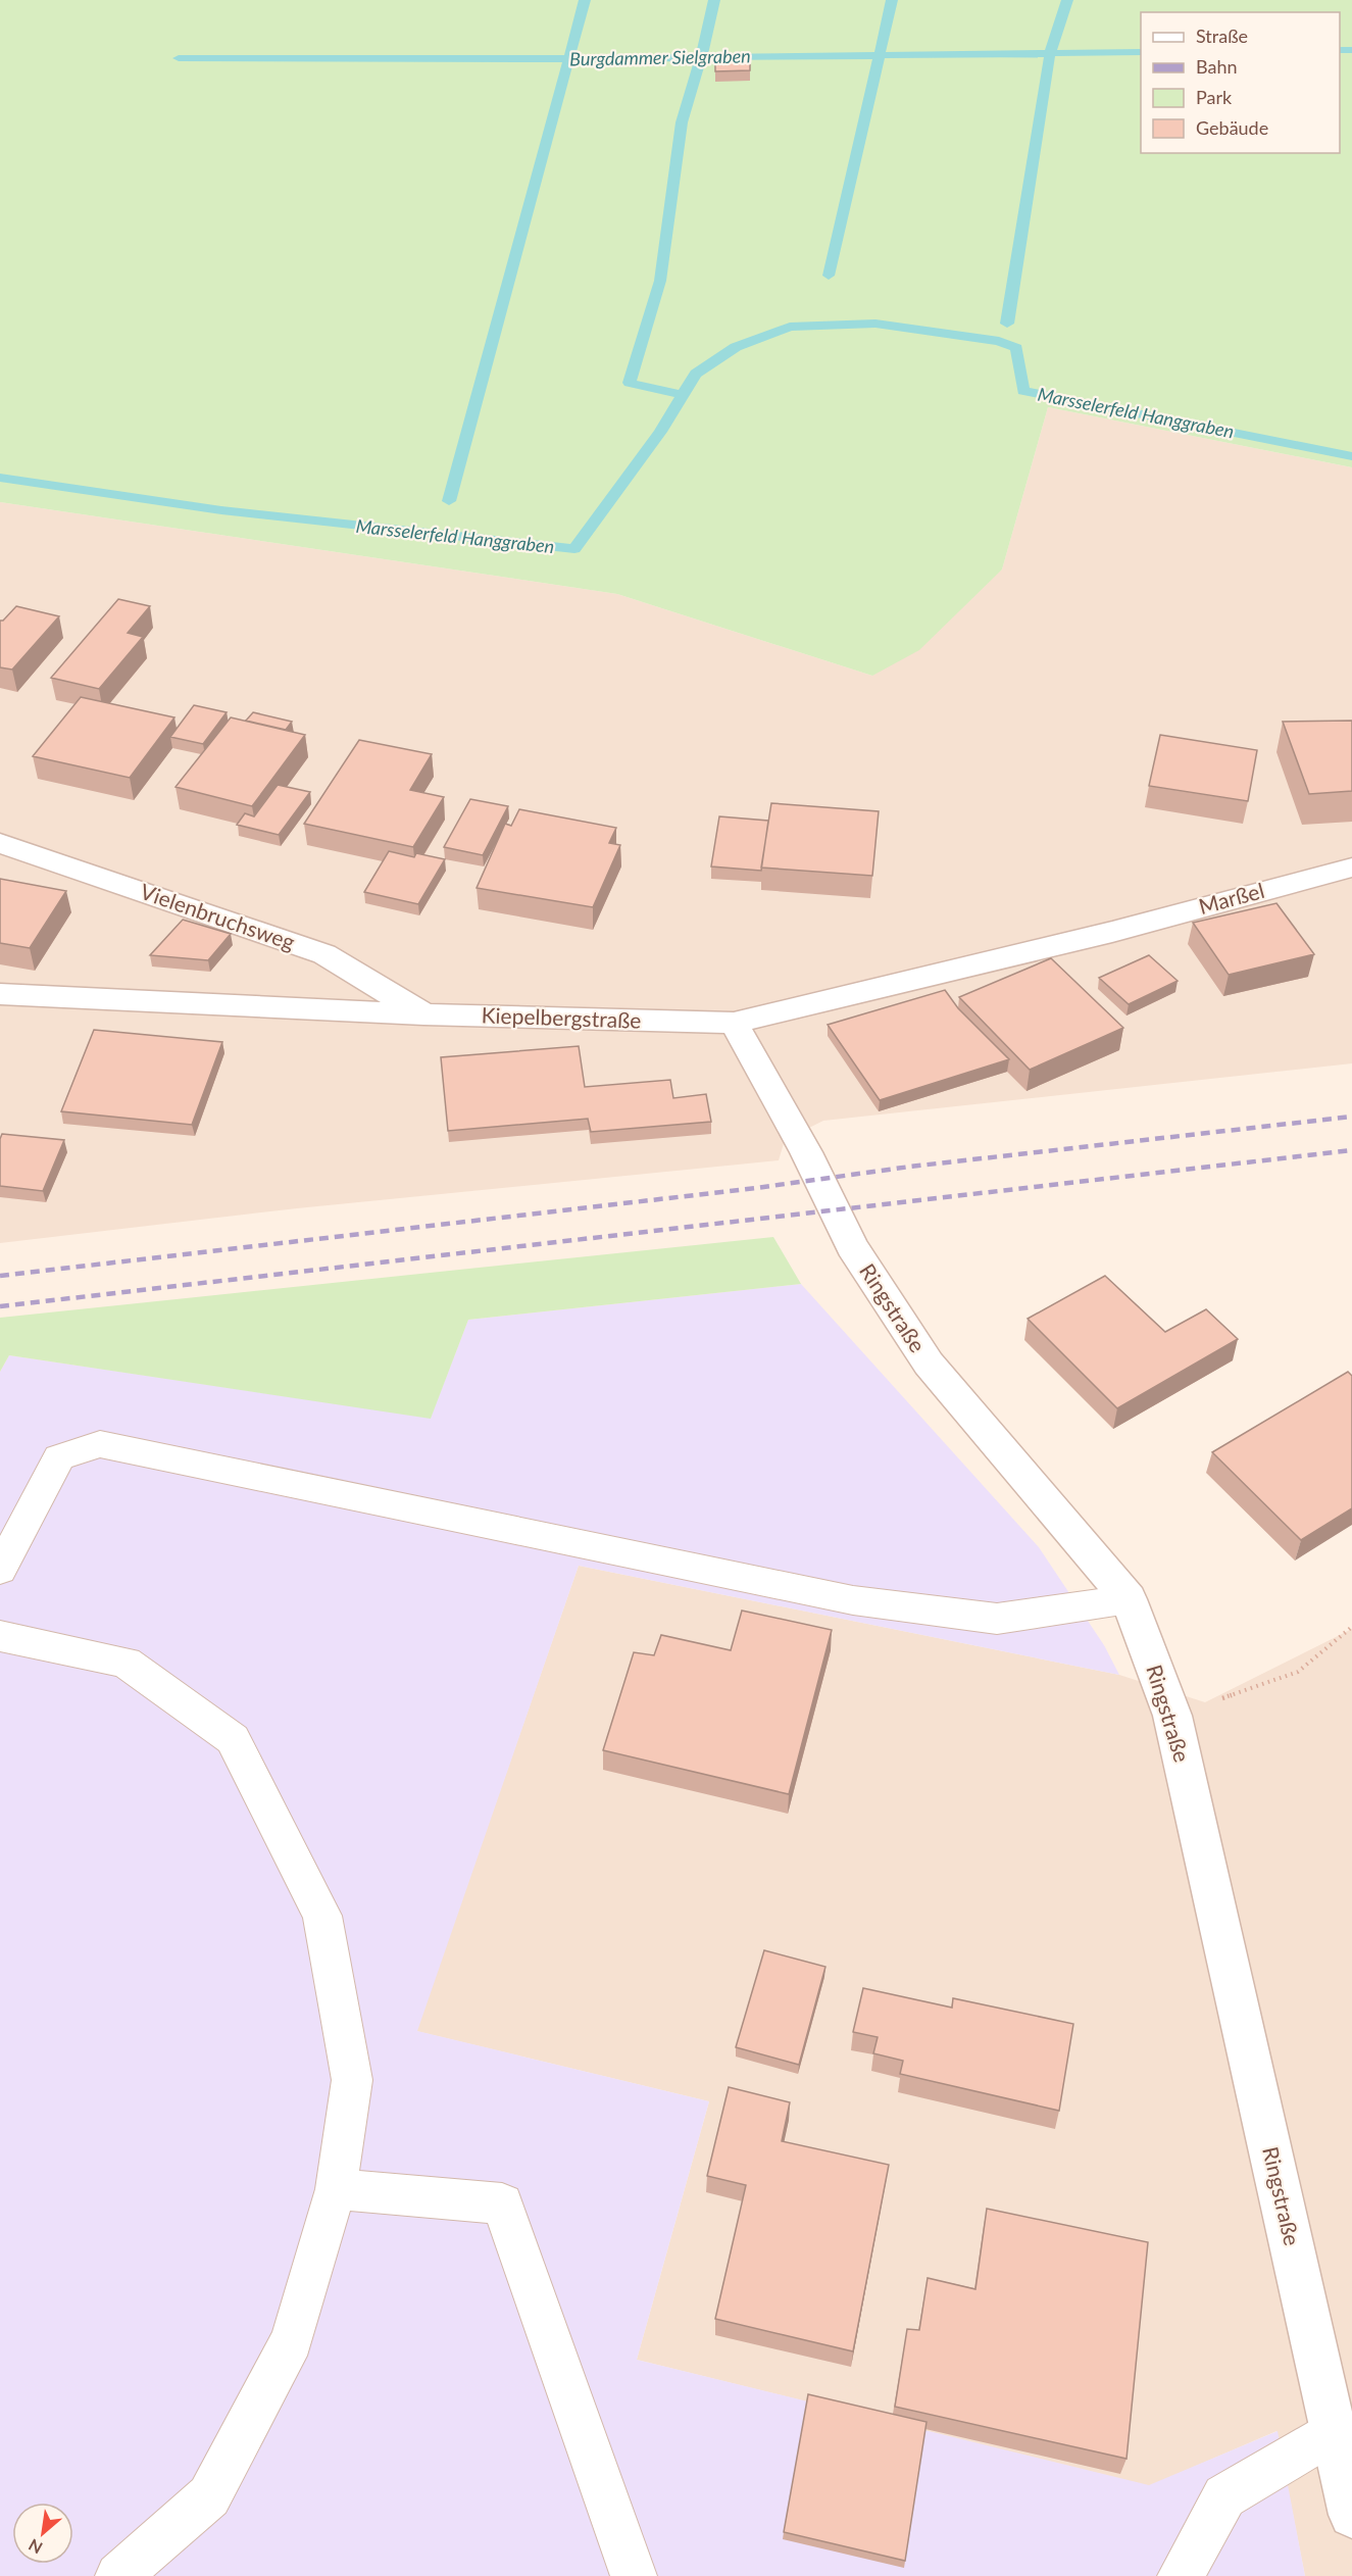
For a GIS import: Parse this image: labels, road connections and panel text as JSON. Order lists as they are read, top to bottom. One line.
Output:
{"streets":{"street":["Marßel","Vielenbruchsweg","Kiepelbergstraße","Ringstraße"]},"crossings":[["Marßel","Kiepelbergstraße"],["Vielenbruchsweg","Kiepelbergstraße"],["Kiepelbergstraße","Ringstraße"]],"water":["Burgdammer Sielgraben","Marsselerfeld Hanggraben"],"legend":["Straße","Bahn","Park","Gebäude"],"north":"bottom left"}
